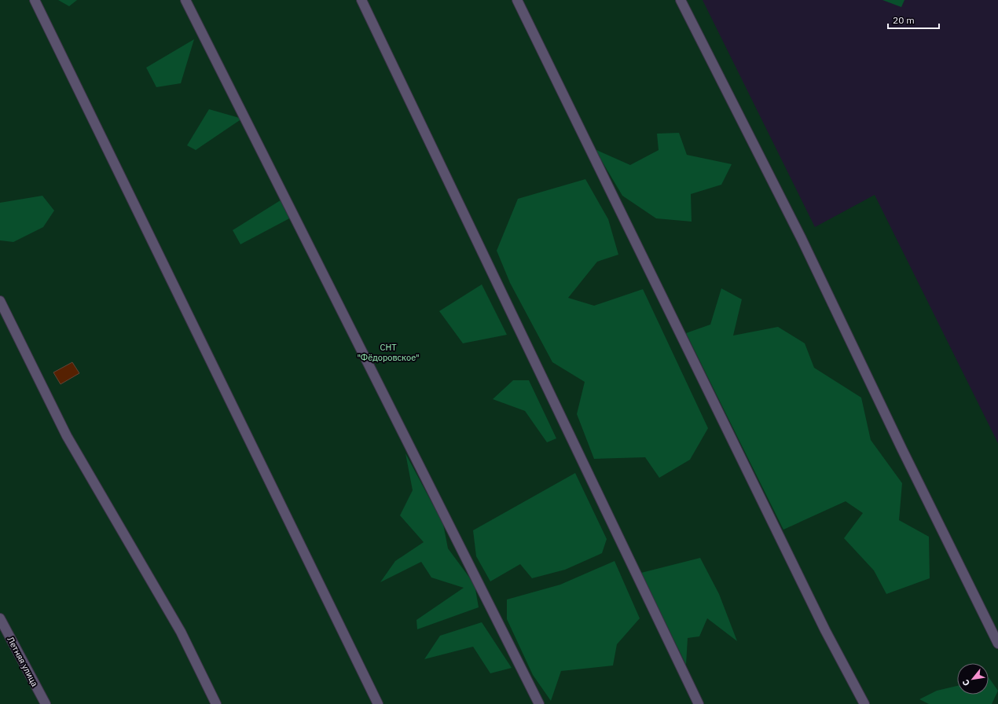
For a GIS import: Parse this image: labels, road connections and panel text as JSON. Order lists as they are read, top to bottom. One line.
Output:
{"streets":{"street":["Летняя улица"]},"parks":["СНТ \"Фёдоровское\""],"scale_bar":"20 m","north":"bottom left"}
